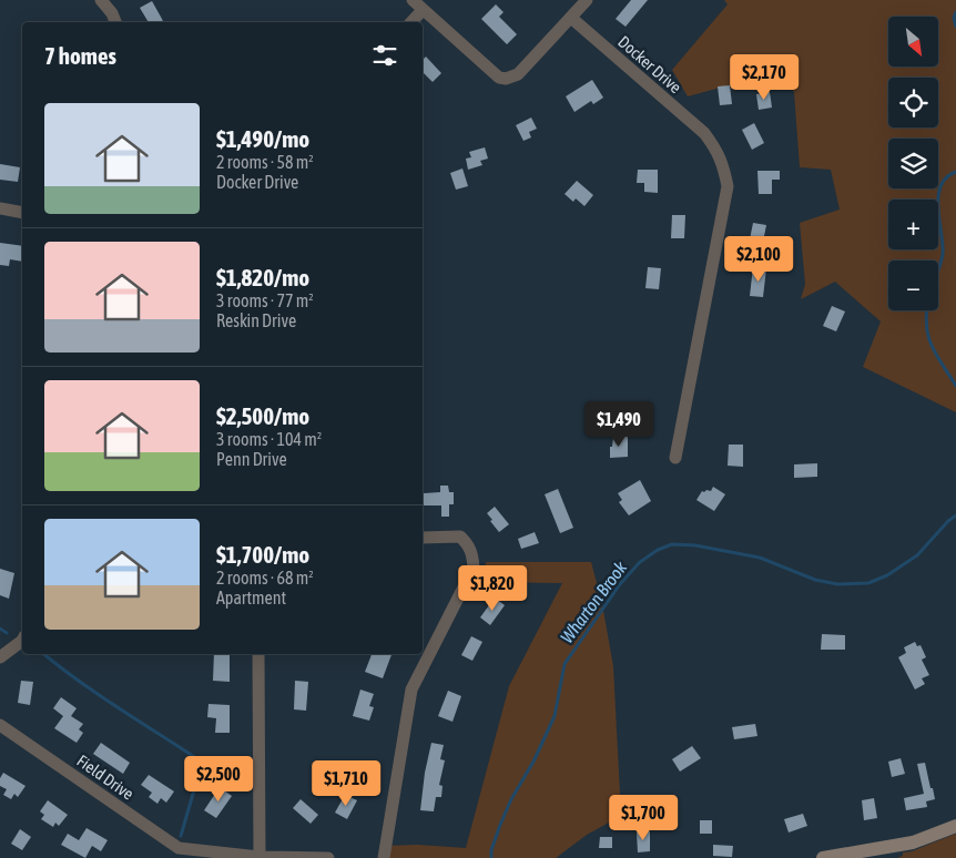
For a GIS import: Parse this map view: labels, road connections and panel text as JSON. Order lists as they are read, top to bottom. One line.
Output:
{"streets":{"street":["Docker Drive","Field Drive"]},"water":["Wharton Brook"],"north":"bottom right","page":{"map_buttons":["+","−"],"heading":"7 homes","price":["$2,170","$2,100","$1,490","$1,820","$2,500","$1,710","$1,700"],"list":[{"name":"$1,490/mo","note":"2 rooms · 58 m² · Docker Drive"},{"name":"$1,820/mo","note":"3 rooms · 77 m² · Reskin Drive"},{"name":"$2,500/mo","note":"3 rooms · 104 m² · Penn Drive"},{"name":"$1,700/mo","note":"2 rooms · 68 m² · Apartment"}]}}
